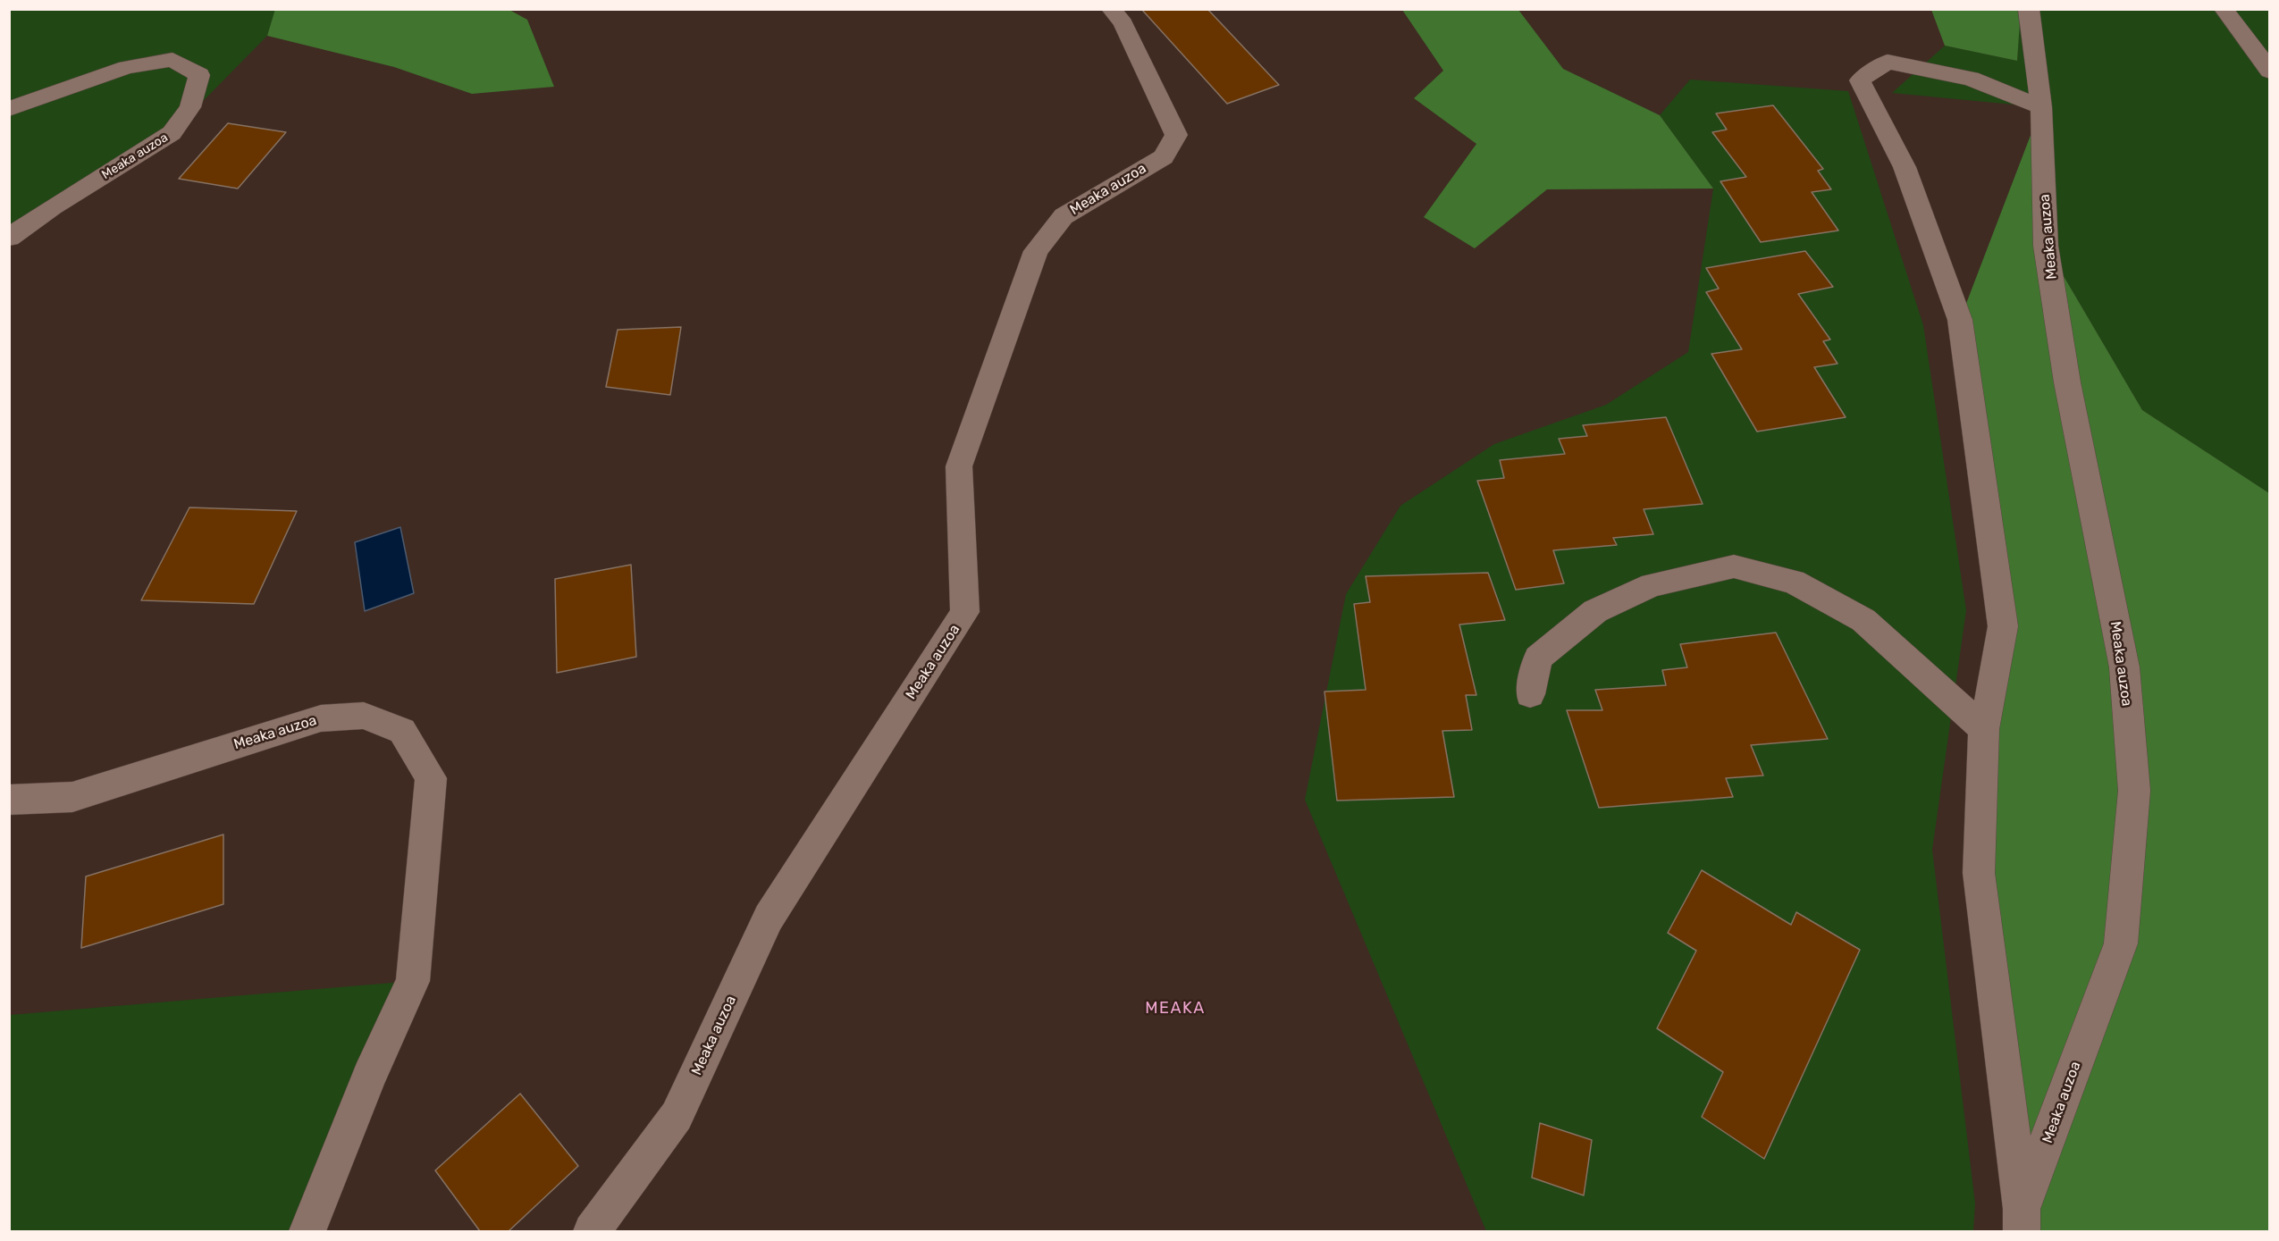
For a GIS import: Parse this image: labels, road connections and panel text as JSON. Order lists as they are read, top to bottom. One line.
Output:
{"streets":{"street":["Meaka auzoa"]},"districts":["MEAKA"]}
